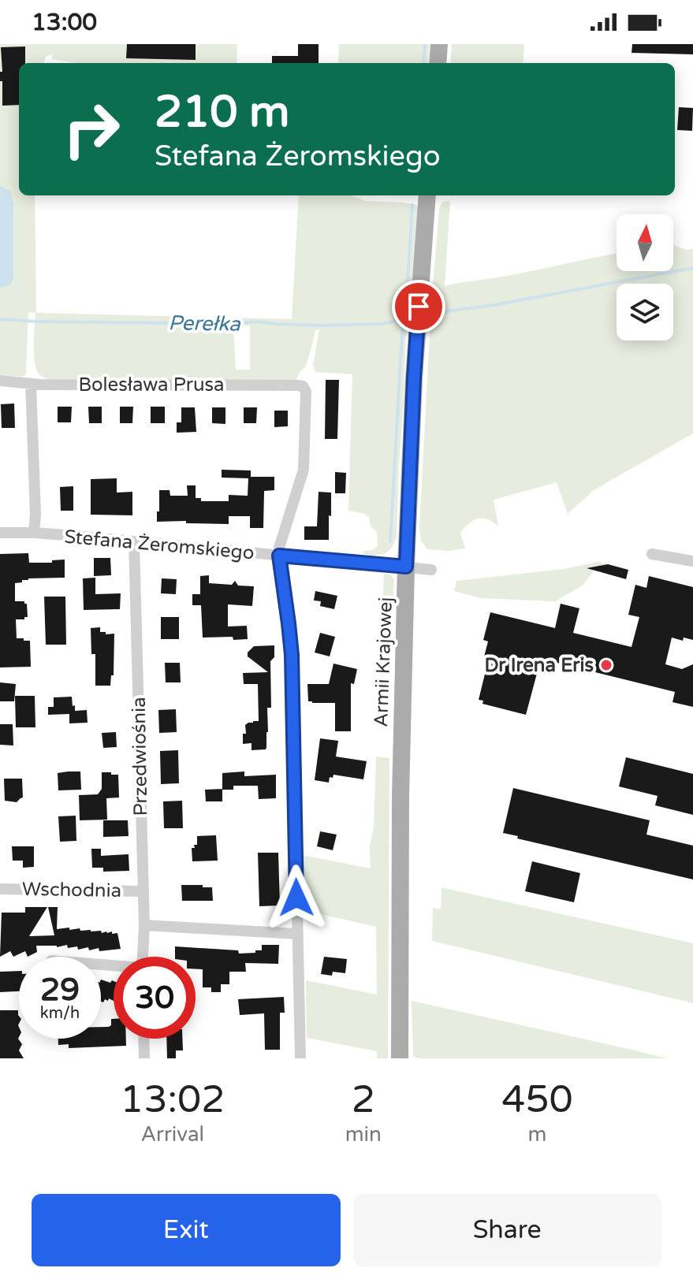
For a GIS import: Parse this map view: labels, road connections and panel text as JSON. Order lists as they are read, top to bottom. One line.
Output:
{"streets":{"main road":["Armii Krajowej"],"street":["Bolesława Prusa","Stefana Żeromskiego","Przedwiośnia","Wschodnia"]},"crossings":[["Bolesława Prusa","Stefana Żeromskiego"],["Stefana Żeromskiego","Armii Krajowej"],["Stefana Żeromskiego","Przedwiośnia"],["Przedwiośnia","Wschodnia"]],"water":["Perełka"],"places":["Dr Irena Eris"],"north":"top","page":{"status":"13:00","turn":["210 m","Stefana Żeromskiego"],"speed":"29 km/h","limit":"30","eta":["13:02","Arrival","2","min","450","m"],"buttons":["Exit","Share"]}}
